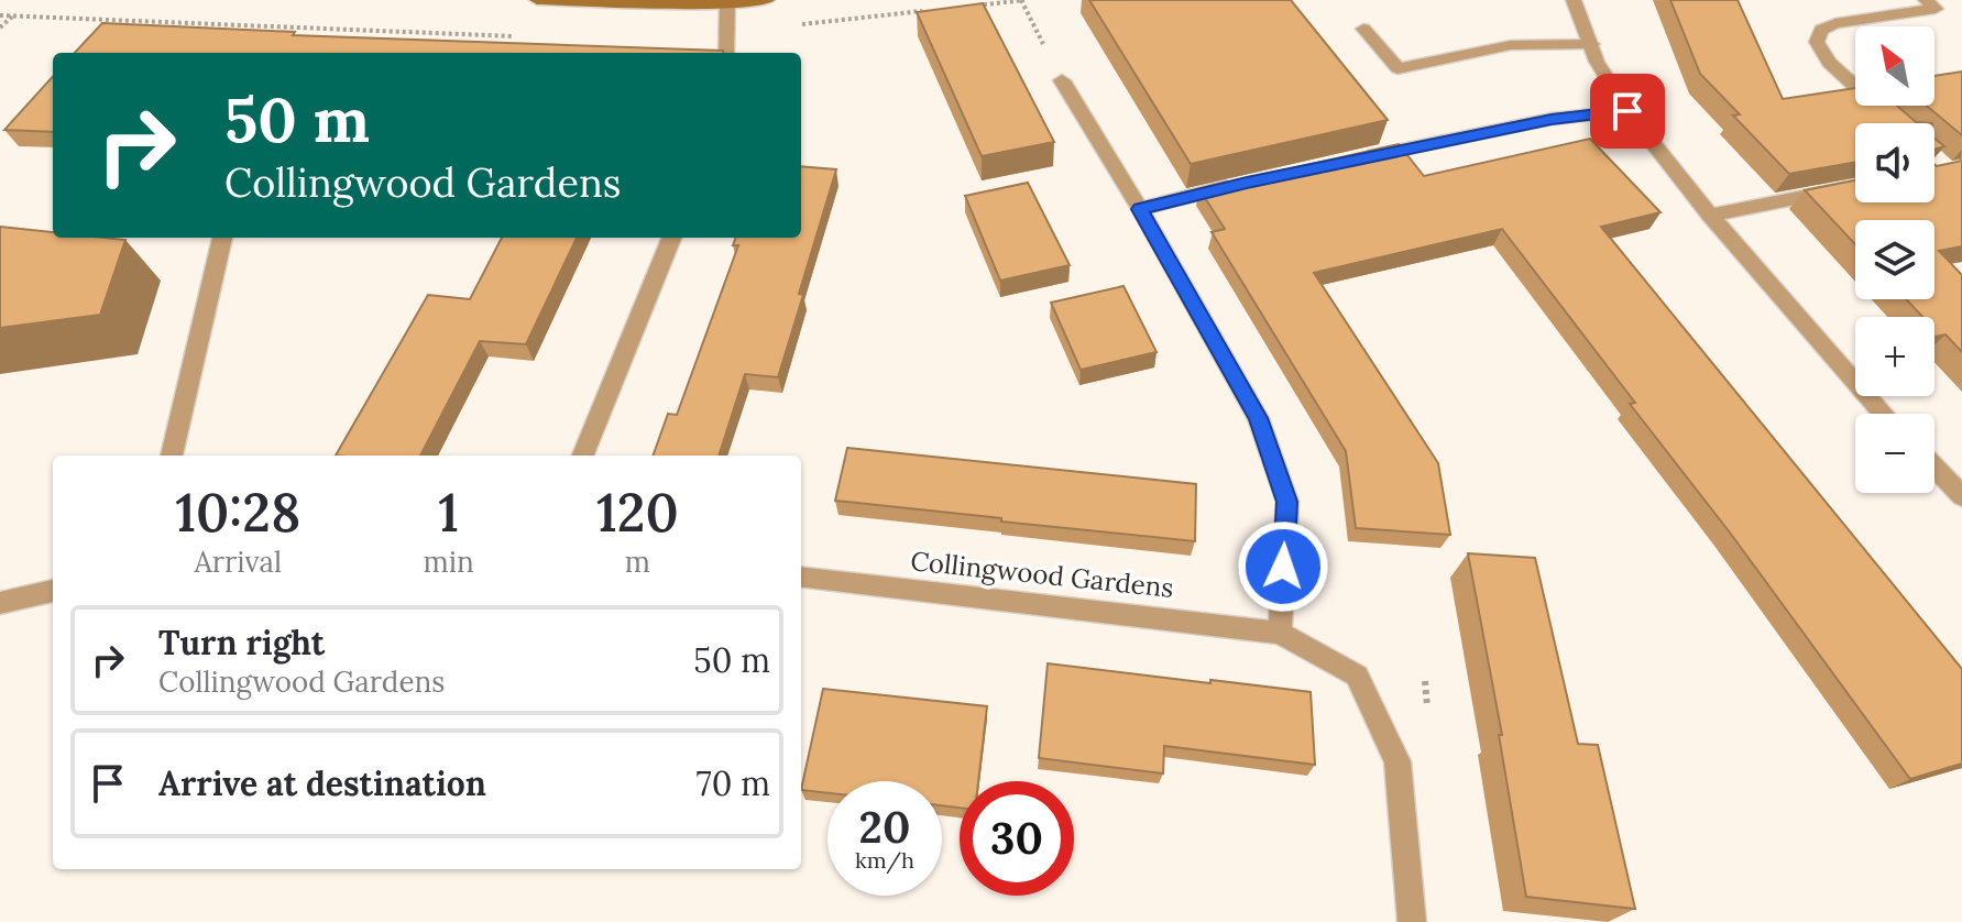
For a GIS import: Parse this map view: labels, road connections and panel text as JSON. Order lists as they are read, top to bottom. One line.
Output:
{"streets":{"street":["Collingwood Gardens"]},"north":"top left","page":{"map_buttons":["+","−"],"turn":["50 m","Collingwood Gardens"],"eta":["10:28","Arrival","1","min","120","m"],"list":[{"name":"Turn right","note":"Collingwood Gardens","value":"50 m"},{"name":"Arrive at destination","value":"70 m"}],"speed":"20 km/h","limit":"30"}}
